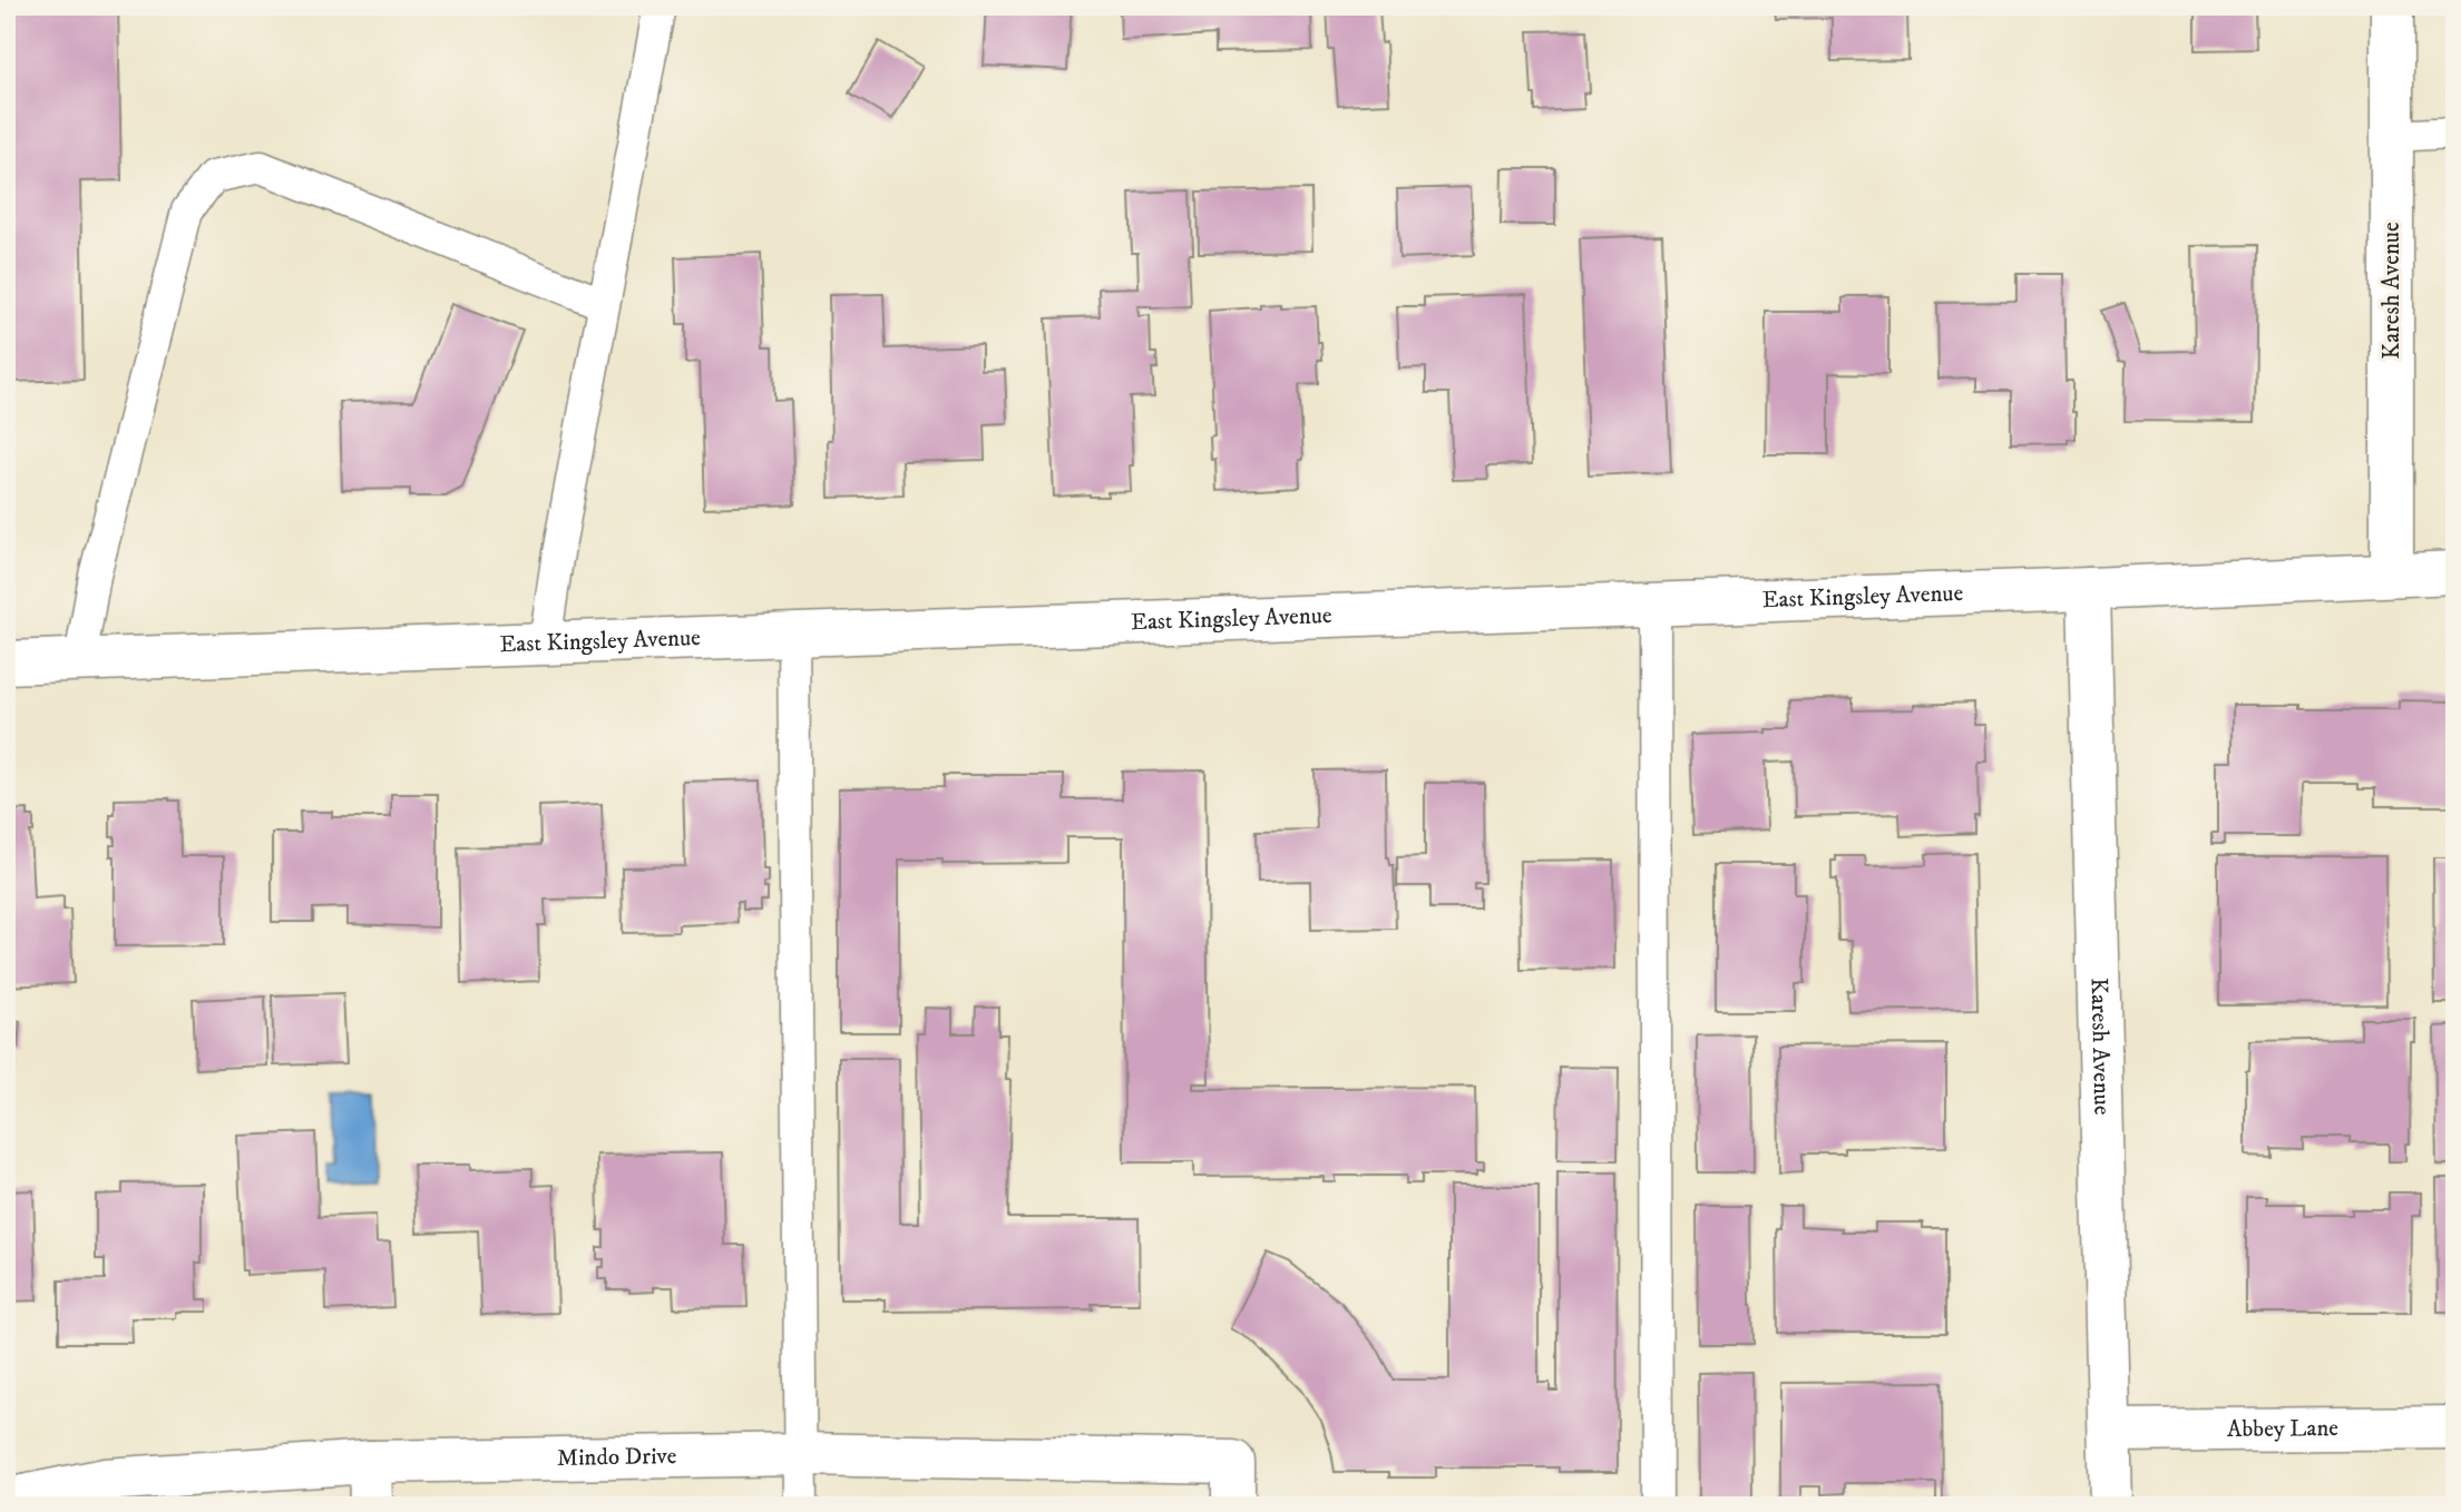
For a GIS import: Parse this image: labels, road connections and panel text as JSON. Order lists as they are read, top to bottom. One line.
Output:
{"streets":{"street":["Karesh Avenue","East Kingsley Avenue","Abbey Lane","Mindo Drive"]},"crossings":[["Karesh Avenue","East Kingsley Avenue"],["Karesh Avenue","Abbey Lane"]]}
